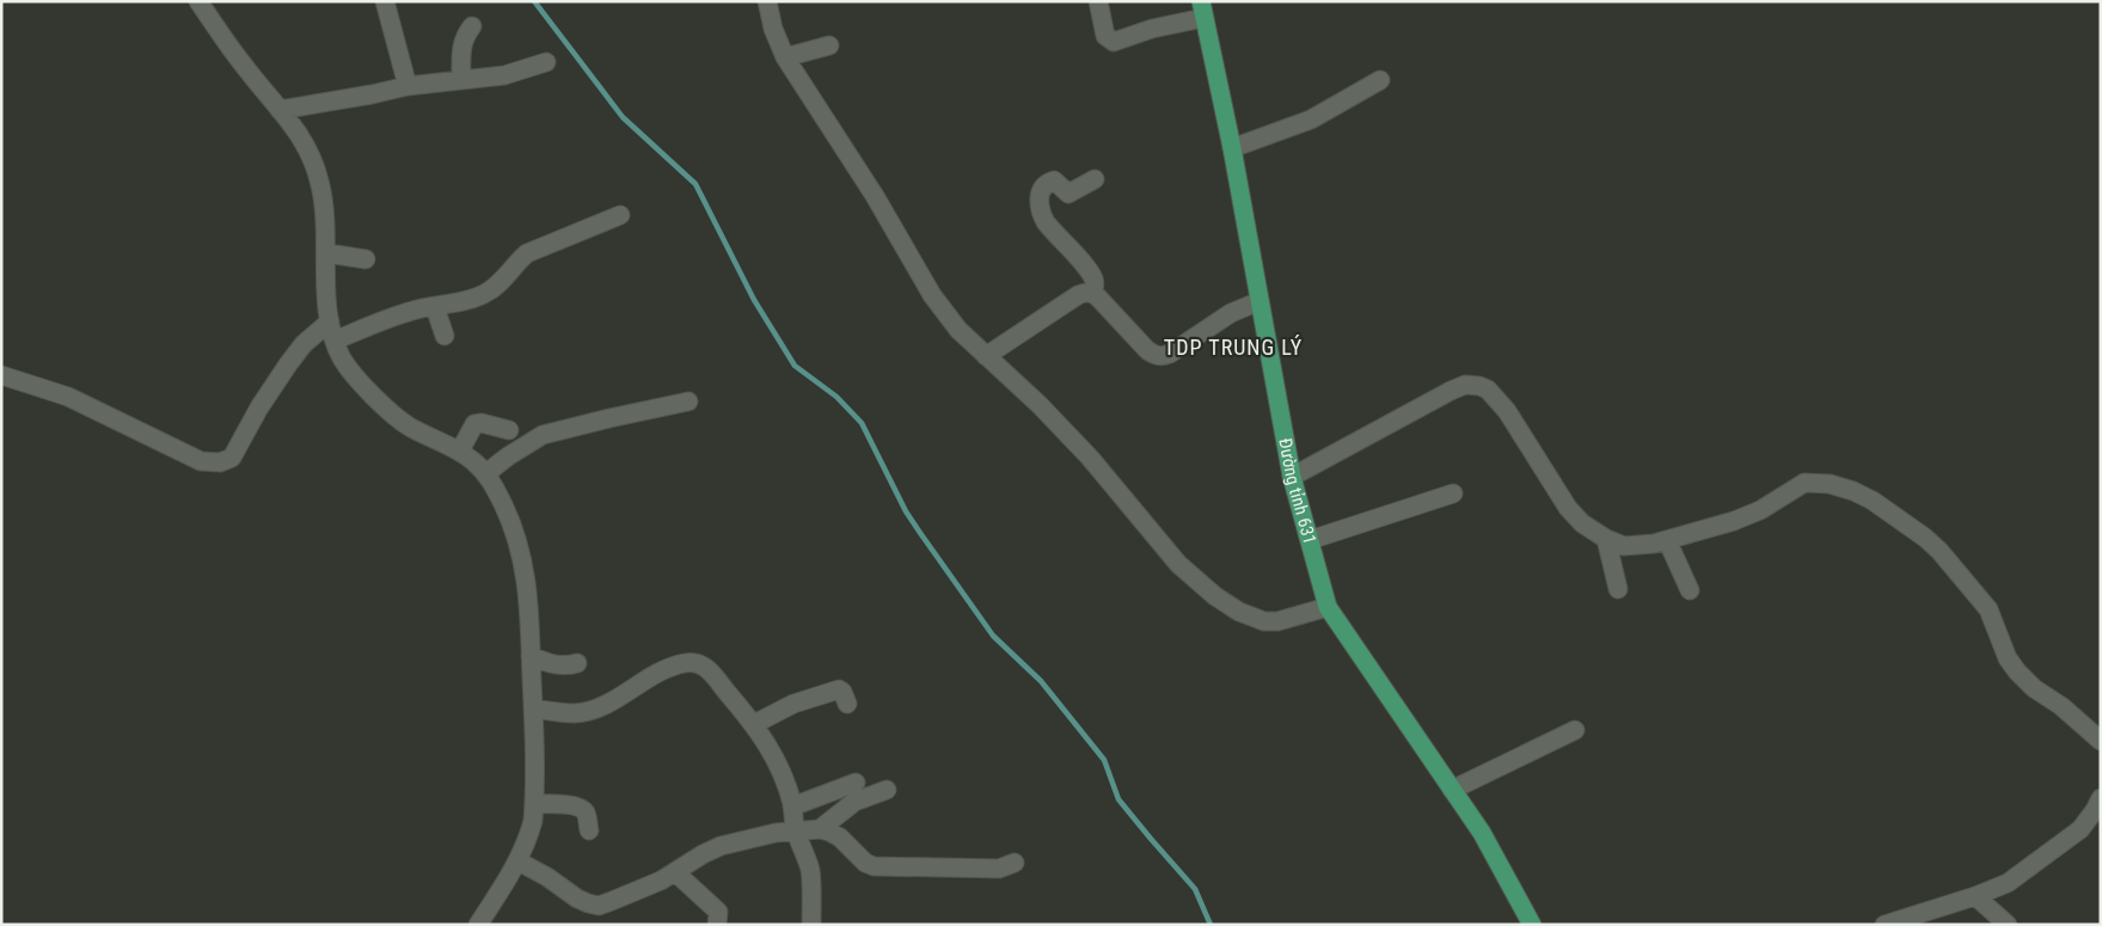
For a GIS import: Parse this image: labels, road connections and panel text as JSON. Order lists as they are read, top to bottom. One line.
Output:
{"streets":{"main road":["Đường tỉnh 631"]},"districts":["TDP TRUNG LÝ"]}
